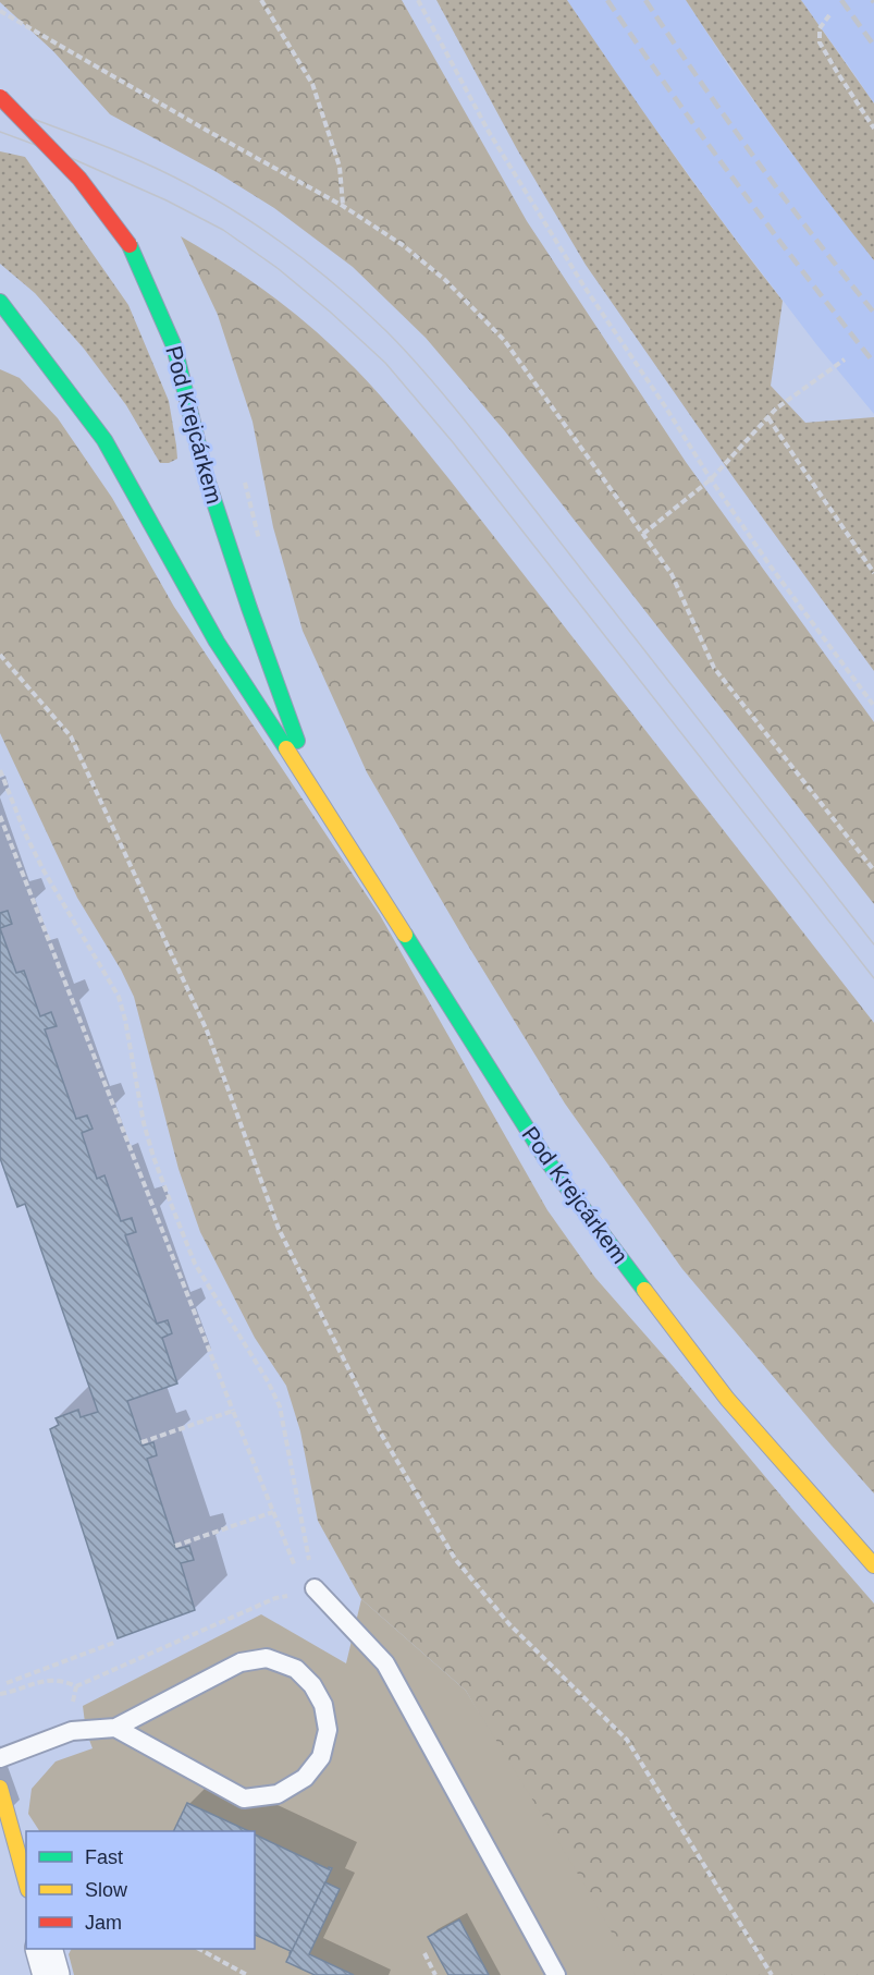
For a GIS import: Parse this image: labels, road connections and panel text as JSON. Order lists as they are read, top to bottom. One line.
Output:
{"streets":{"main road":["Pod Krejcárkem"]},"legend":["Fast","Slow","Jam"]}
